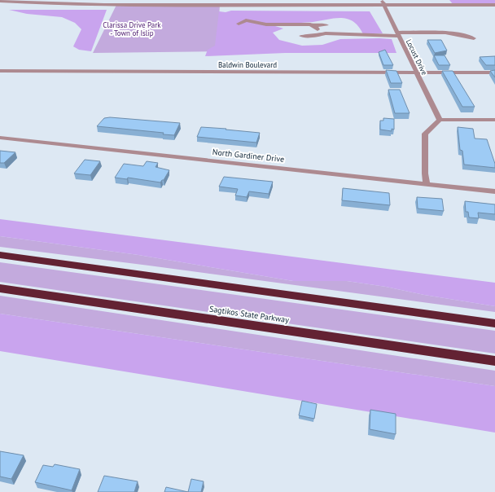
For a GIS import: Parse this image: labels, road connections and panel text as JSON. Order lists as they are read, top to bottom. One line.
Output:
{"streets":{"highway":["Sagtikos State Parkway"],"street":["Locust Drive","Baldwin Boulevard","North Gardiner Drive"]},"crossings":[["Locust Drive","Baldwin Boulevard"]],"parks":["Clarissa Drive Park - Town of Islip"]}
